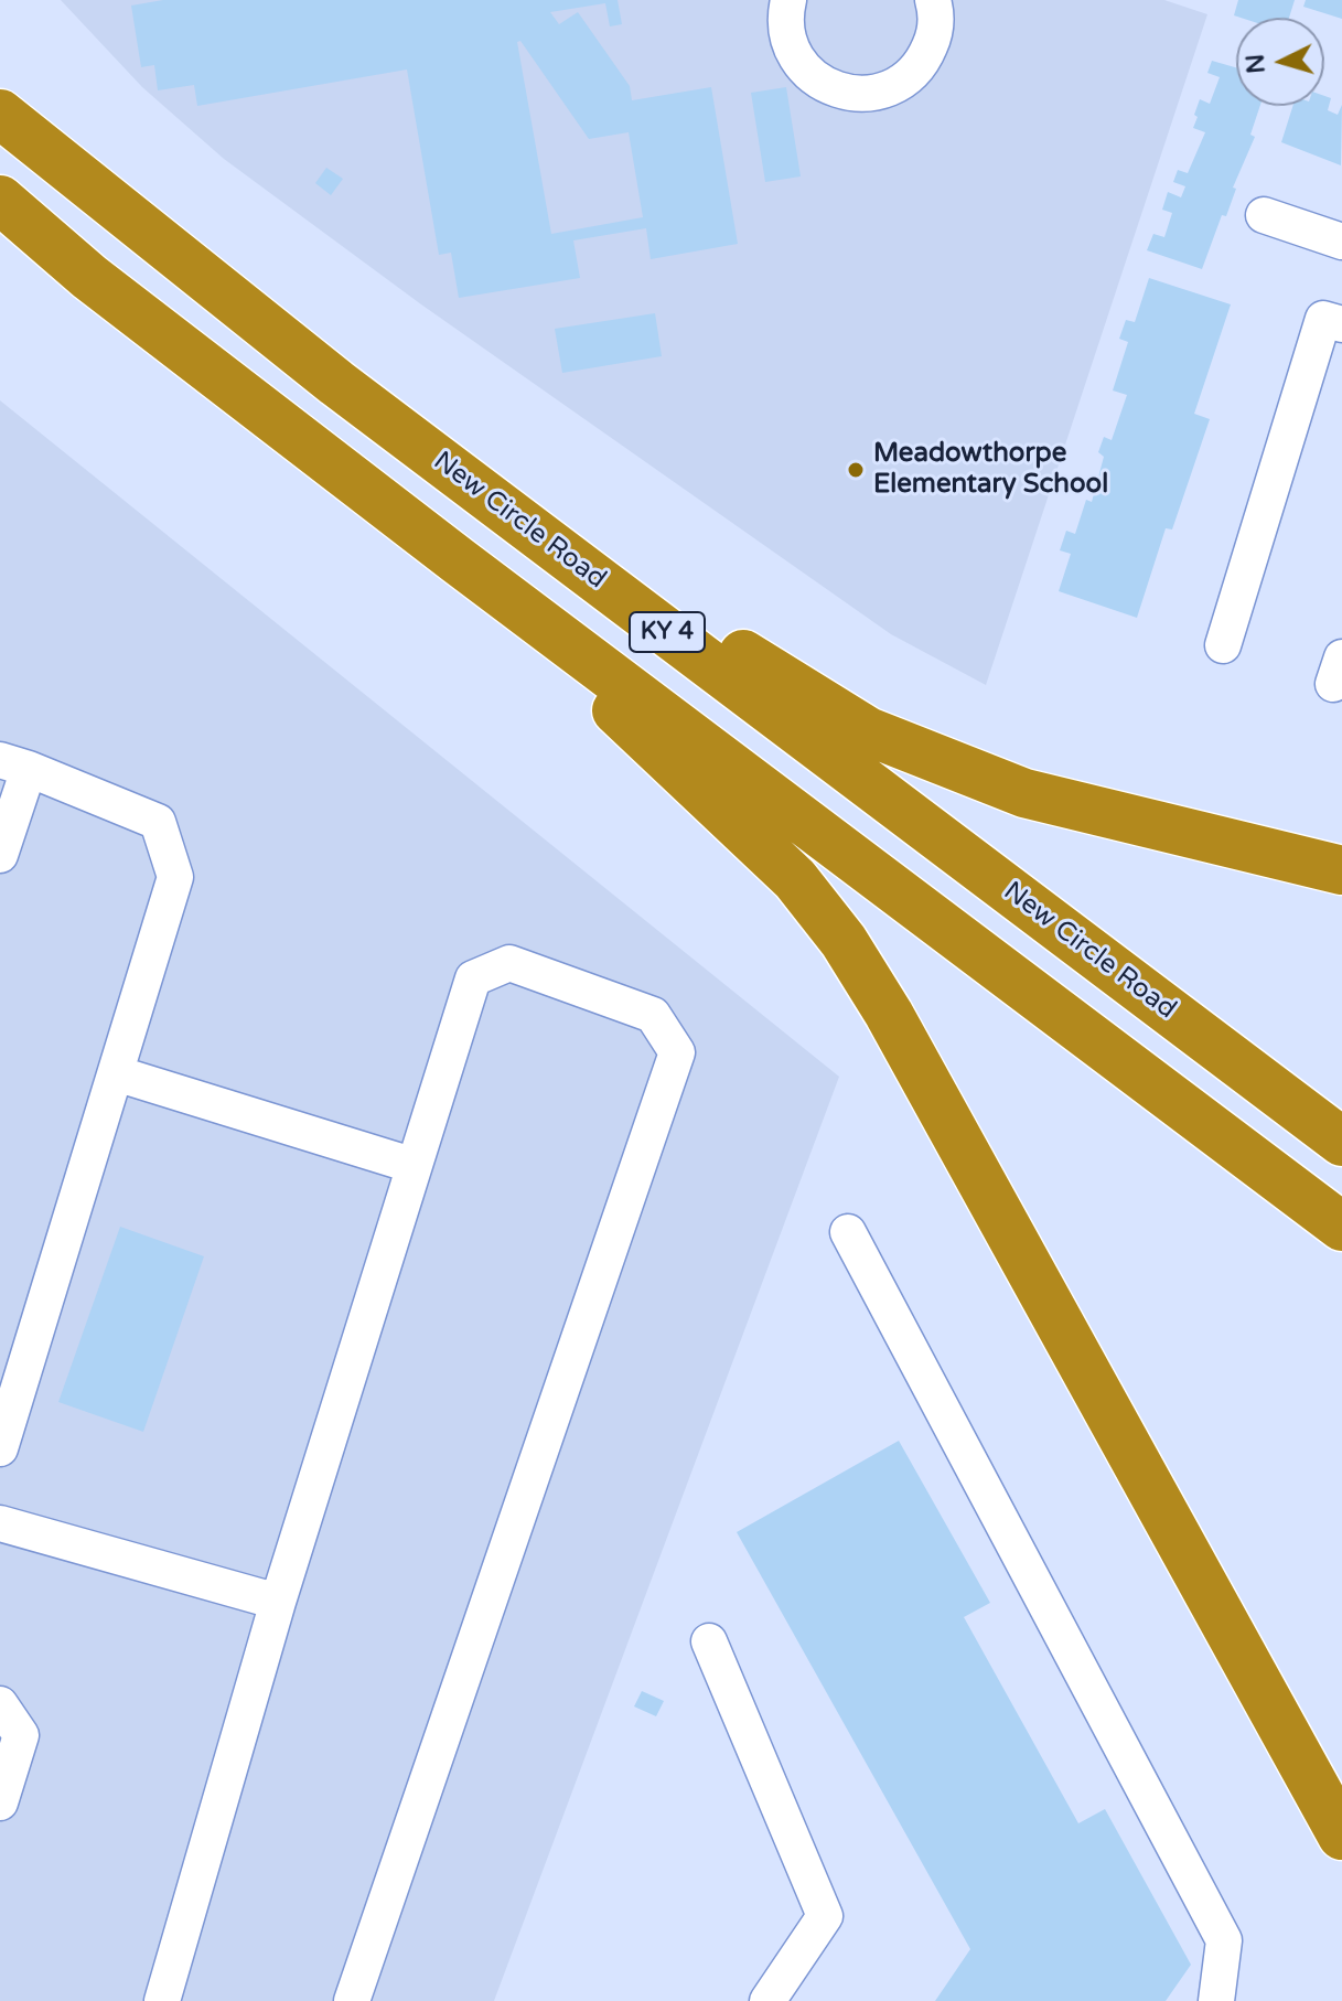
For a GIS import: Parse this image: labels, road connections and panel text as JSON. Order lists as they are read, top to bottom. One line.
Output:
{"streets":{"highway":["New Circle Road","KY 4"]},"places":["Meadowthorpe Elementary School"],"north":"left"}
